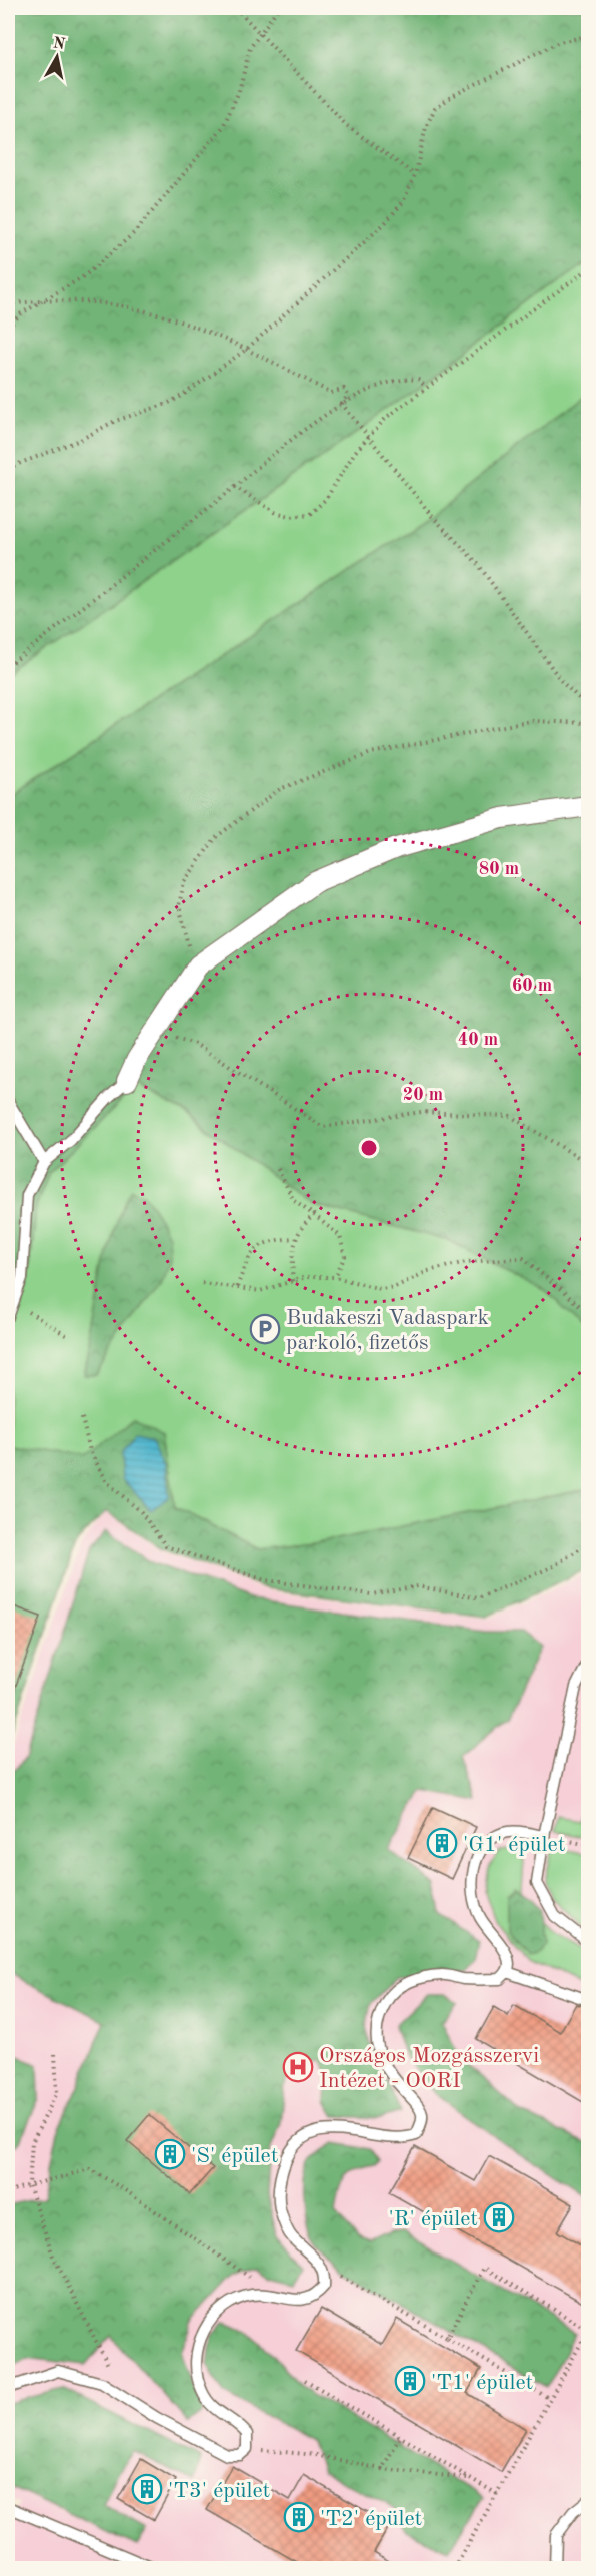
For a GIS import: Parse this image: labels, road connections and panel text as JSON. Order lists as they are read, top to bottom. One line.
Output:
{"places":{"parking":["Budakeszi Vadaspark parkoló, fizetős"],"building":["'G1' épület","'S' épület","'R' épület","'T1' épület","'T3' épület","'T2' épület"],"hospital":["Országos Mozgásszervi Intézet - OORI"]},"north":"top","rings":["80 m","60 m","40 m","20 m"]}
